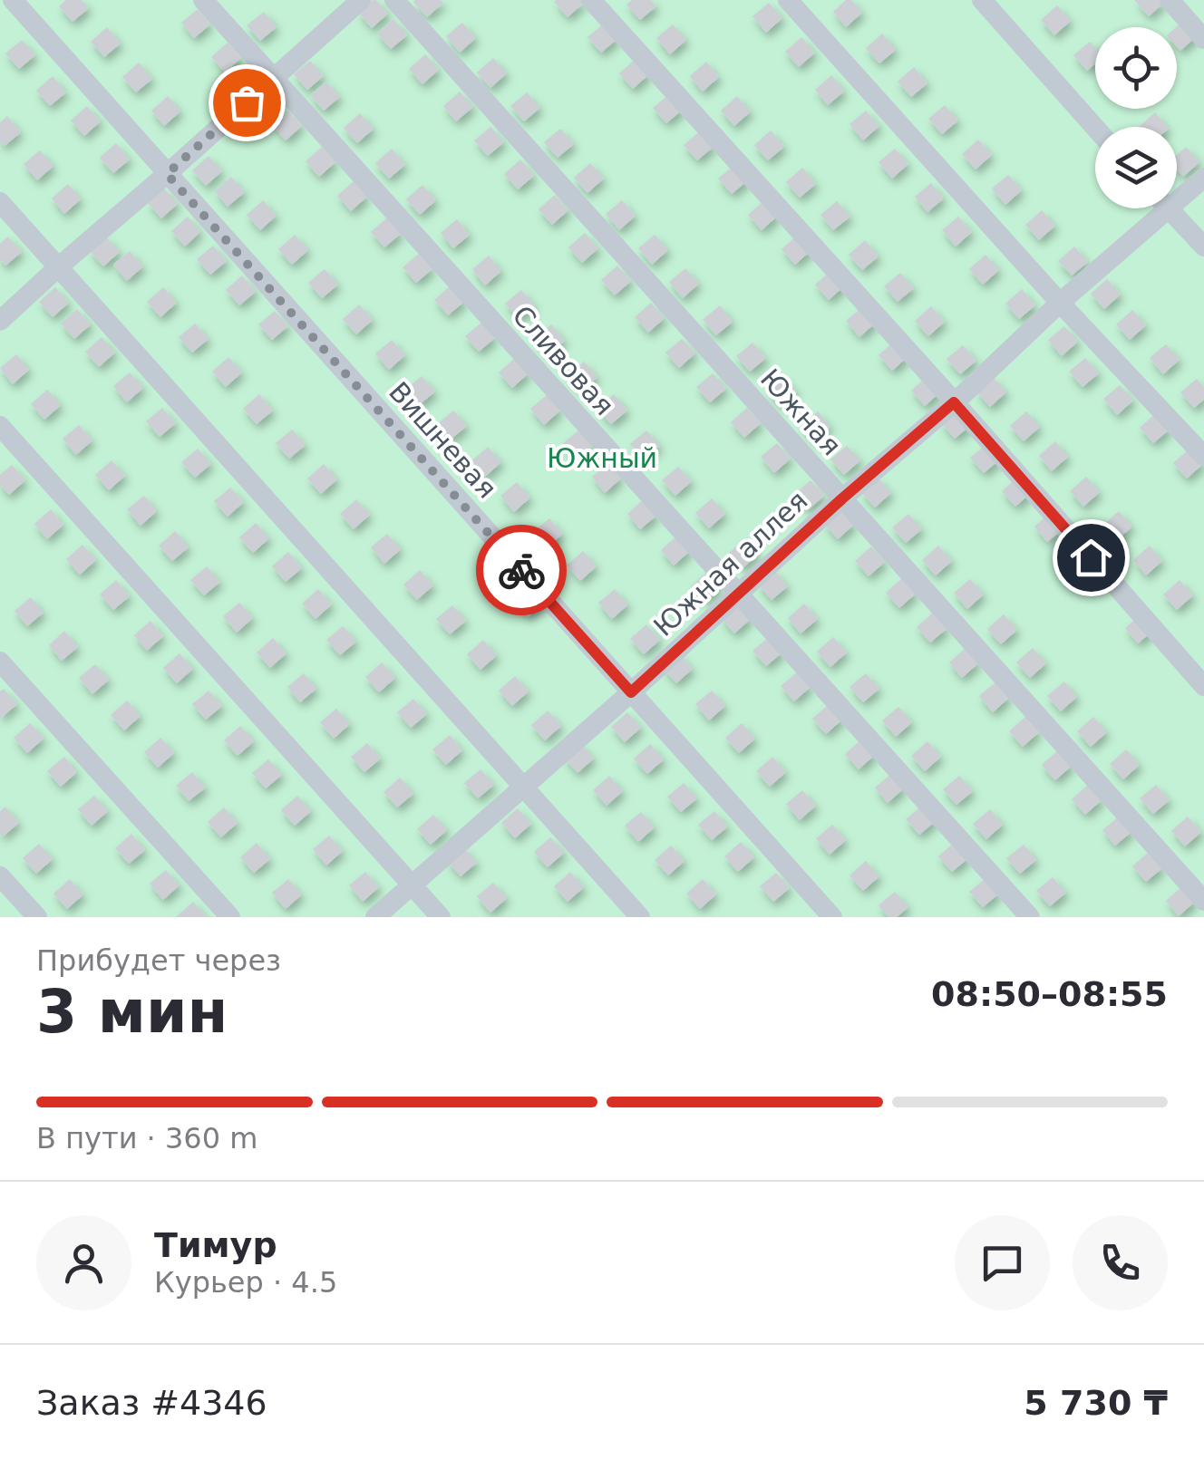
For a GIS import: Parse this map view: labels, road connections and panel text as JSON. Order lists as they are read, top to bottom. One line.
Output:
{"streets":{"street":["Сливовая","Южная","Вишневая","Южная аллея"]},"crossings":[["Сливовая","Южная аллея"],["Южная","Южная аллея"],["Вишневая","Южная аллея"]],"parks":["Южный"],"page":{"heading":["3 мин","Прибудет через","08:50–08:55"],"panel":["Тимур","Курьер · 4.5","Заказ #4346","5 730 ₸"],"bar":"В пути · 360 m"}}
